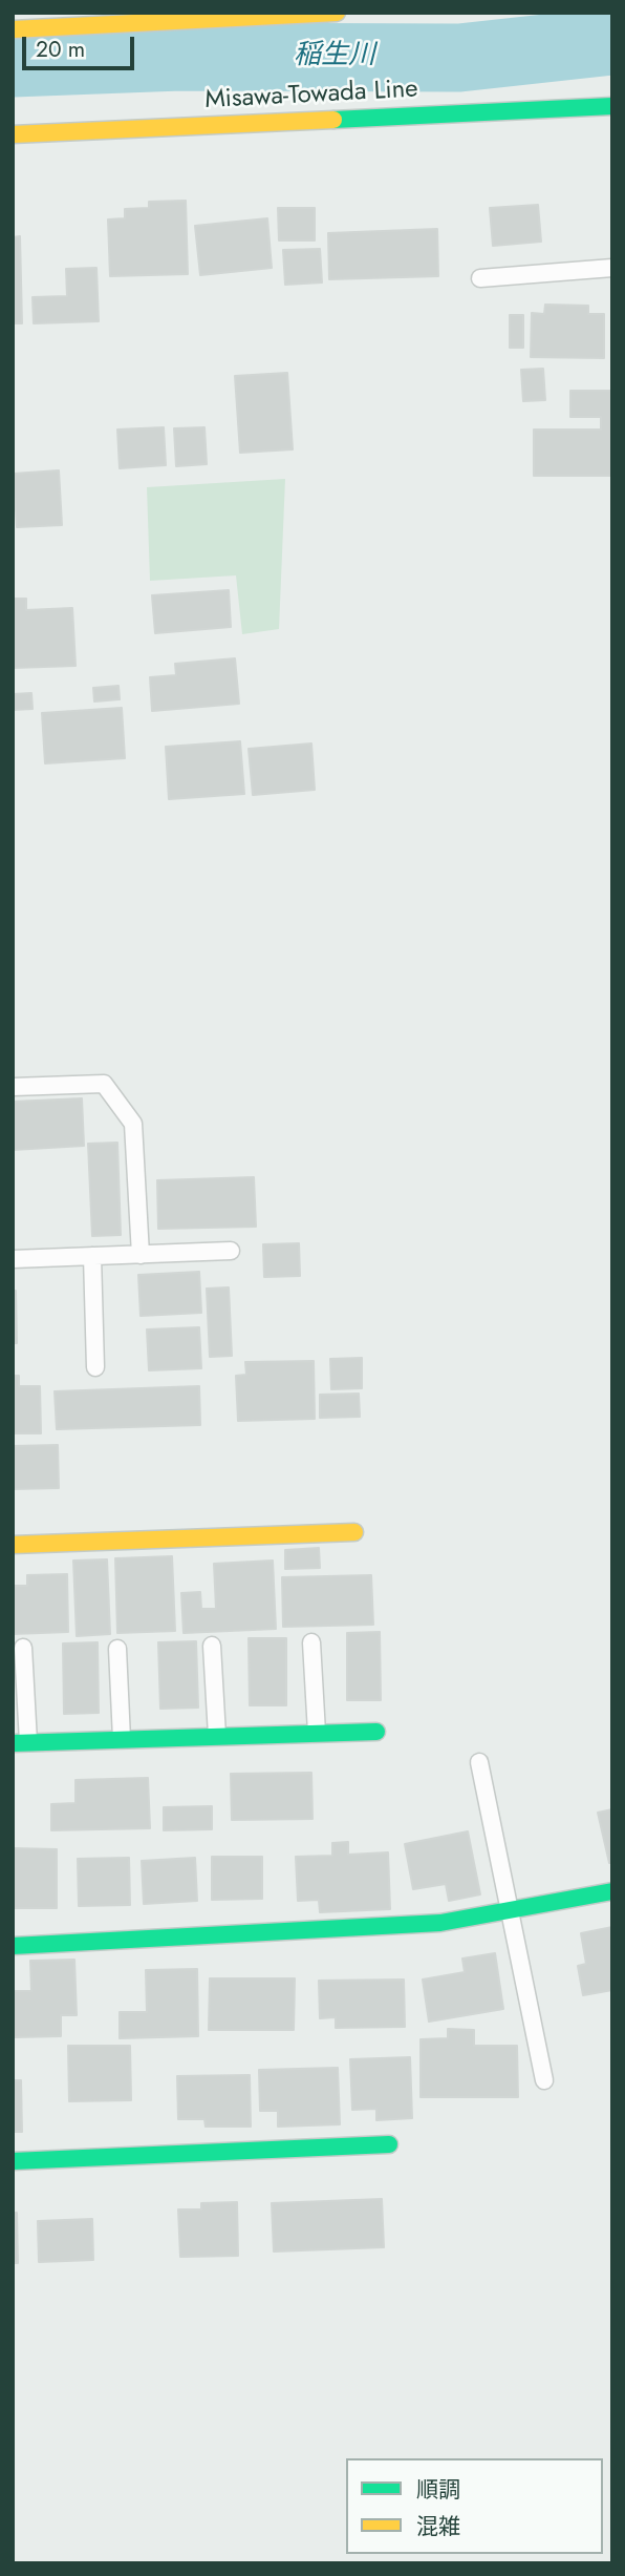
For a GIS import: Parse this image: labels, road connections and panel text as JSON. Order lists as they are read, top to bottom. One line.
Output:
{"streets":{"street":["Misawa-Towada Line"]},"water":["稲生川"],"legend":["順調","混雑"],"scale_bar":"20 m"}
